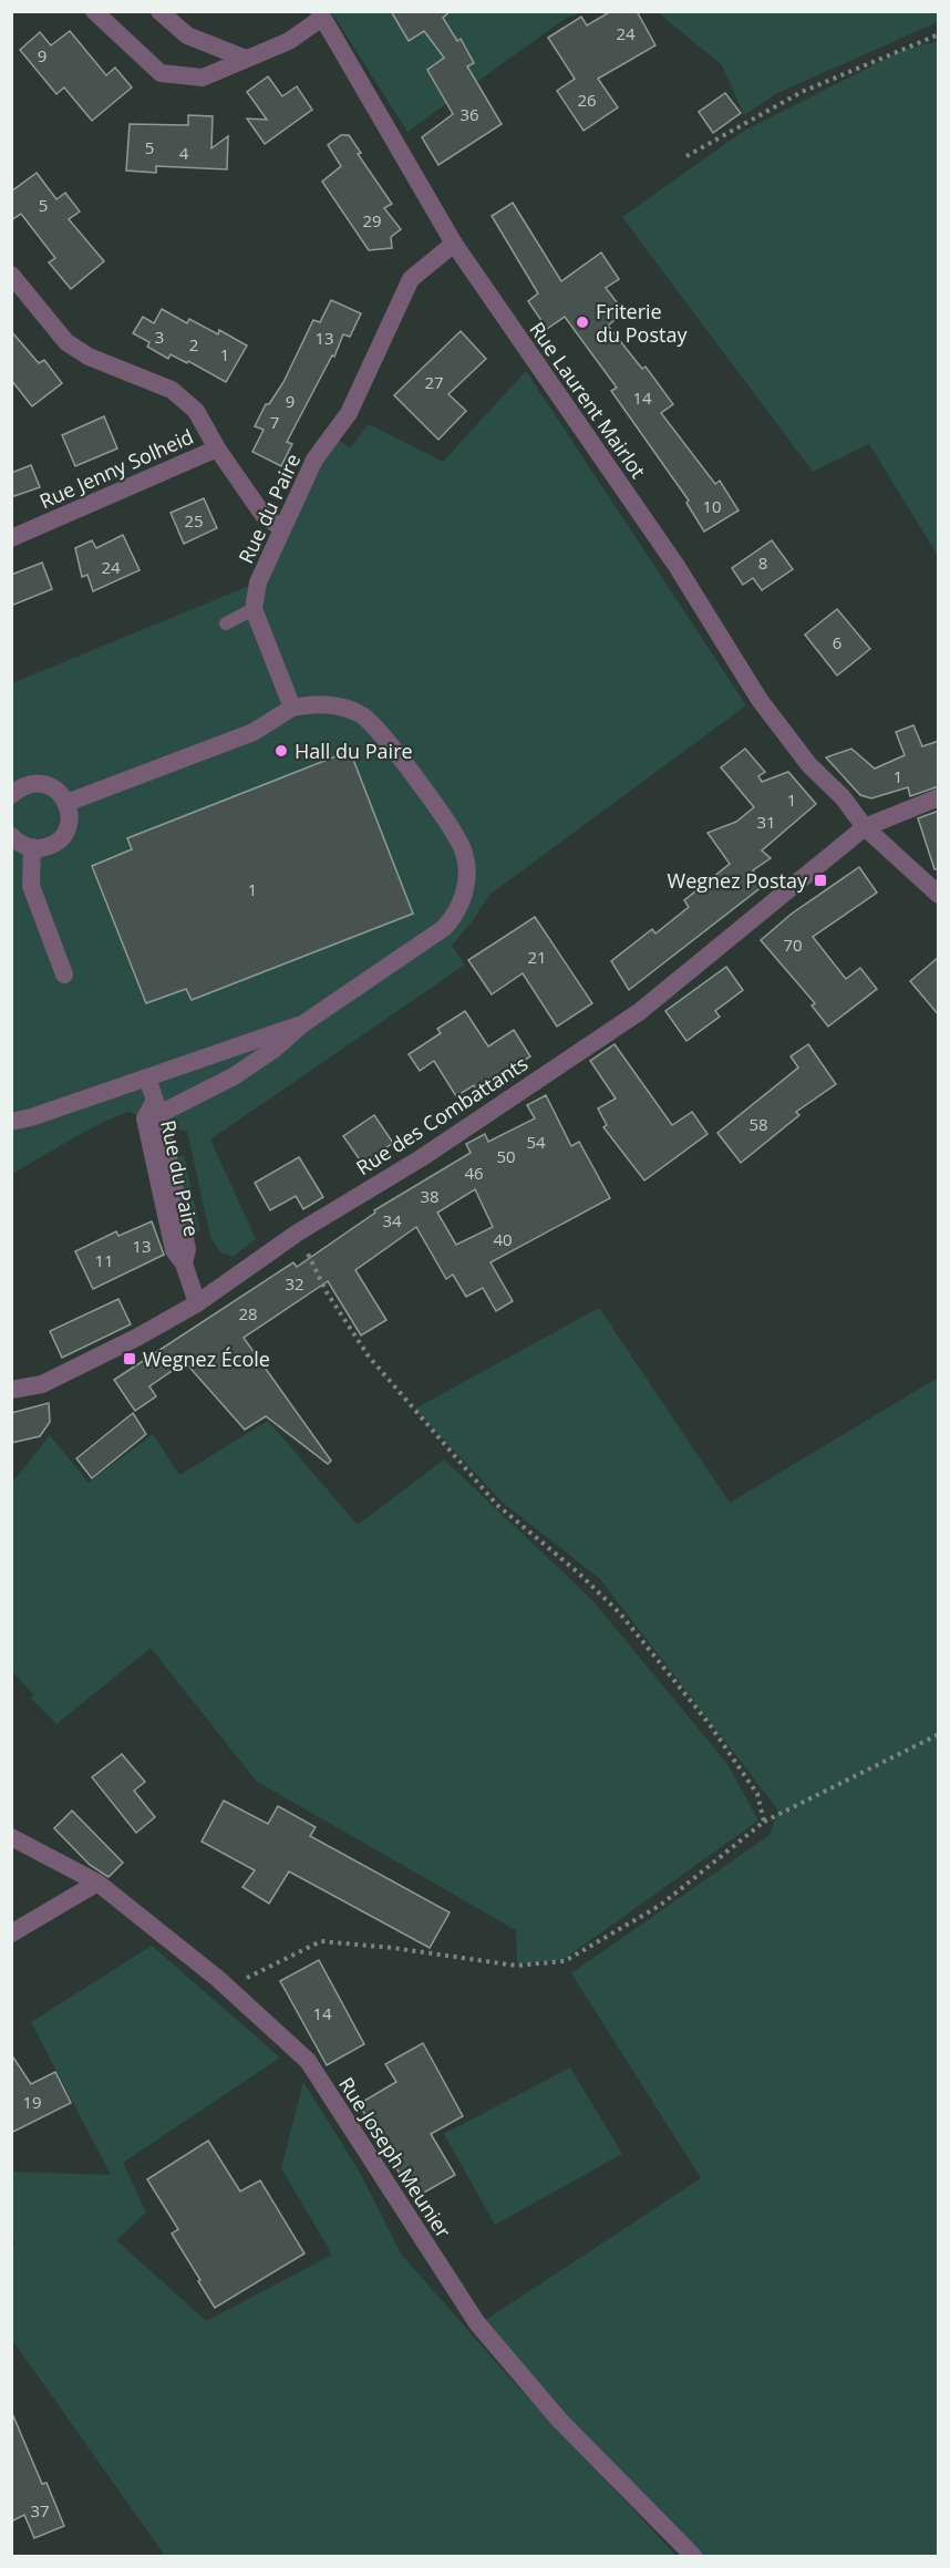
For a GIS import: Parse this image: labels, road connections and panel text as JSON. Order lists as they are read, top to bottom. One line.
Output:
{"streets":{"street":["Rue Laurent Mairlot","Rue Jenny Solheid","Rue du Paire","Rue des Combattants","Rue Joseph Meunier"]},"crossings":[["Rue Laurent Mairlot","Rue du Paire"],["Rue Laurent Mairlot","Rue des Combattants"],["Rue Jenny Solheid","Rue du Paire"],["Rue du Paire","Rue des Combattants"]],"places":{"other":["Friterie du Postay","Hall du Paire"],"transit":["Wegnez Postay","Wegnez École"]},"house_numbers":["24","9","26","36","5","4","5","29","3","13","2","1","27","14","9","7","10","25","8","24","6","1","1","31","1","70","21","58","54","50","46","38","34","40","13","11","32","28","14","19","37"]}
